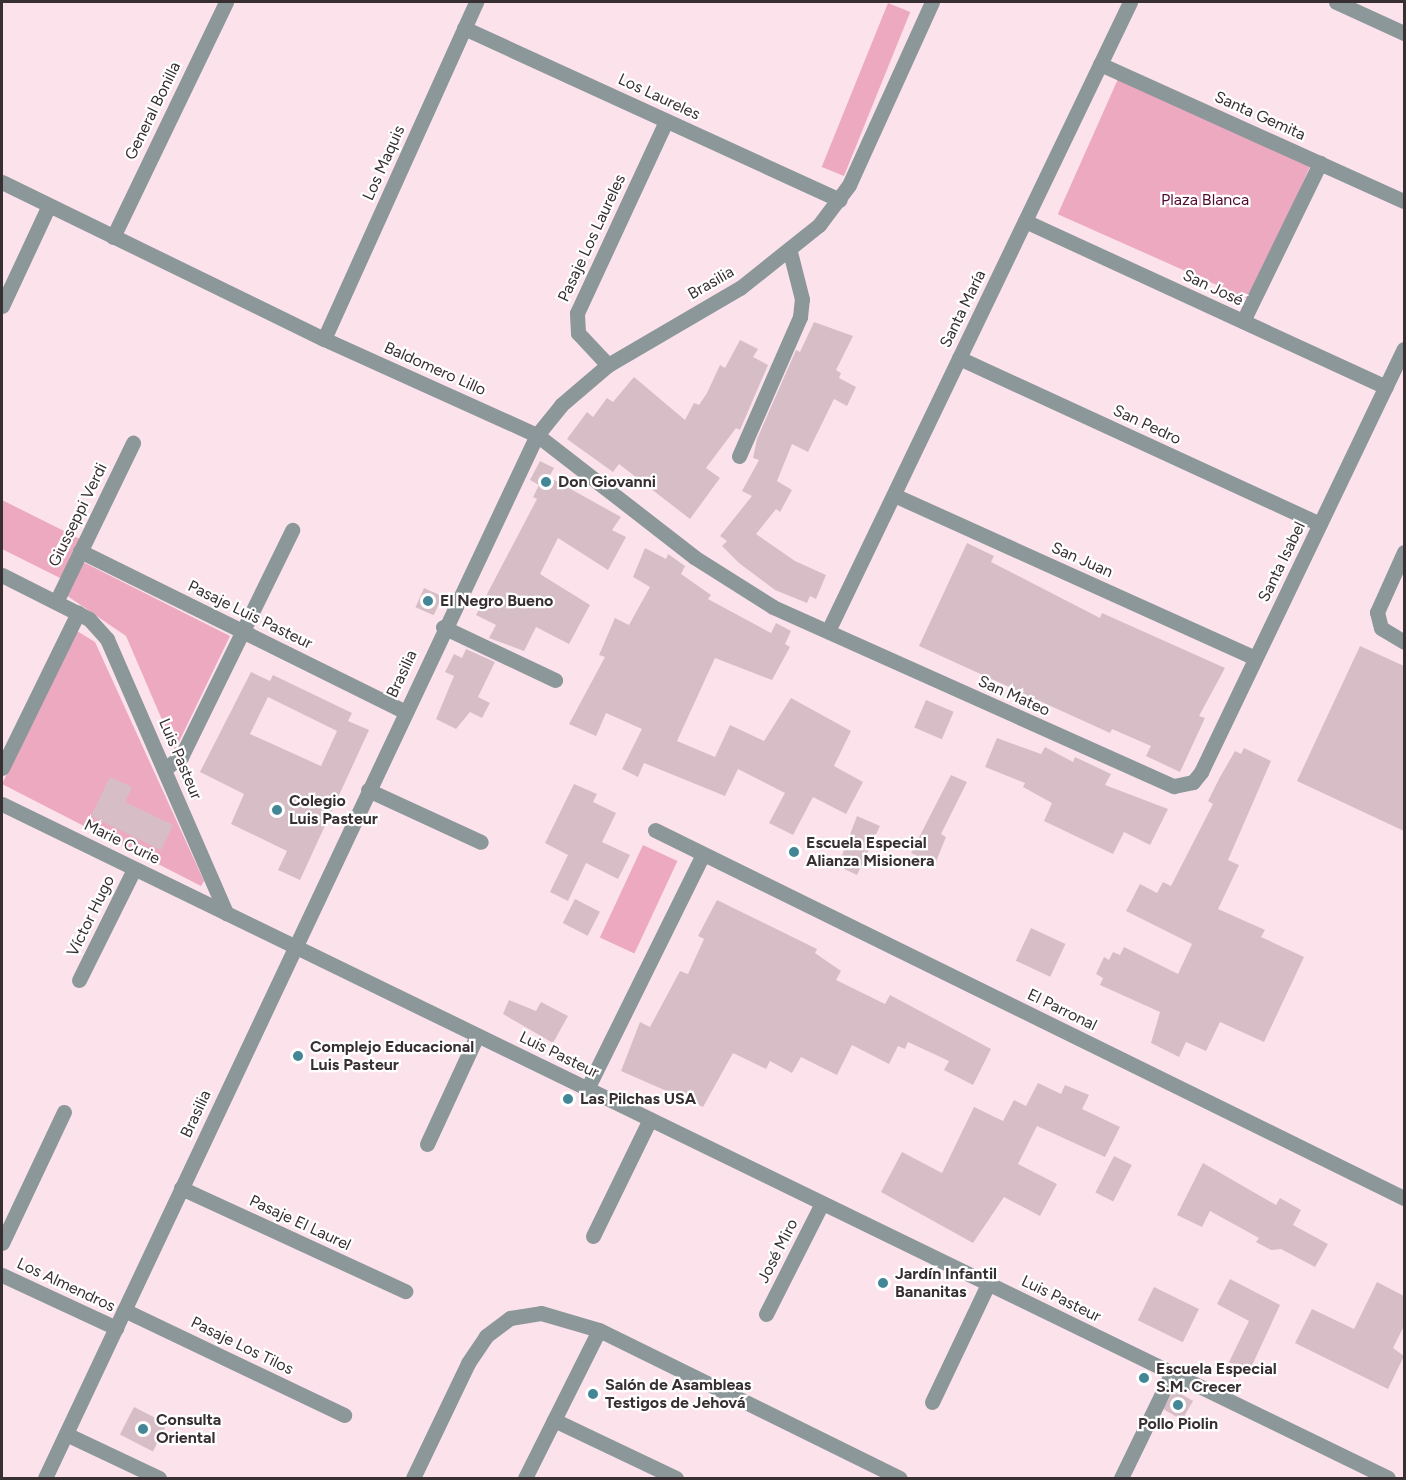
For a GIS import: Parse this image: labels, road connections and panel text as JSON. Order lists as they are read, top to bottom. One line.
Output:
{"streets":{"street":["Los Laureles","General Bonilla","Santa Gemita","Los Maquis","Pasaje Los Laureles","Brasilia","San José","Santa María","Baldomero Lillo","San Pedro","Giusseppi Verdi","San Juan","Santa Isabel","Pasaje Luis Pasteur","San Mateo","Luis Pasteur","Marie Curie","Víctor Hugo","El Parronal","Pasaje El Laurel","José Miro","Los Almendros","Pasaje Los Tilos"]},"crossings":[["Los Laureles","Los Maquis"],["Los Laureles","Pasaje Los Laureles"],["Los Laureles","Brasilia"],["General Bonilla","Baldomero Lillo"],["Santa Gemita","Santa María"],["Los Maquis","Baldomero Lillo"],["Pasaje Los Laureles","Brasilia"],["Brasilia","Baldomero Lillo"],["Brasilia","Pasaje Luis Pasteur"],["Brasilia","Luis Pasteur"],["Brasilia","Pasaje El Laurel"],["Brasilia","Los Almendros"],["Brasilia","Pasaje Los Tilos"],["San José","Santa María"],["San José","Santa Isabel"],["Santa María","Baldomero Lillo"],["Santa María","San Pedro"],["Santa María","San Juan"],["Santa María","San Mateo"],["Baldomero Lillo","San Mateo"],["San Pedro","Santa Isabel"],["Giusseppi Verdi","Pasaje Luis Pasteur"],["Giusseppi Verdi","Luis Pasteur"],["San Juan","Santa Isabel"],["Santa Isabel","San Mateo"],["Luis Pasteur","Marie Curie"],["Luis Pasteur","José Miro"],["Marie Curie","Víctor Hugo"]],"parks":["Plaza Blanca"],"places":["Don Giovanni","El Negro Bueno","Colegio Luis Pasteur","Escuela Especial Alianza Misionera","Complejo Educacional Luis Pasteur","Las Pilchas USA","Jardín Infantil Bananitas","Escuela Especial S.M. Crecer","Salón de Asambleas Testigos de Jehová","Pollo Piolin","Consulta Oriental"]}
